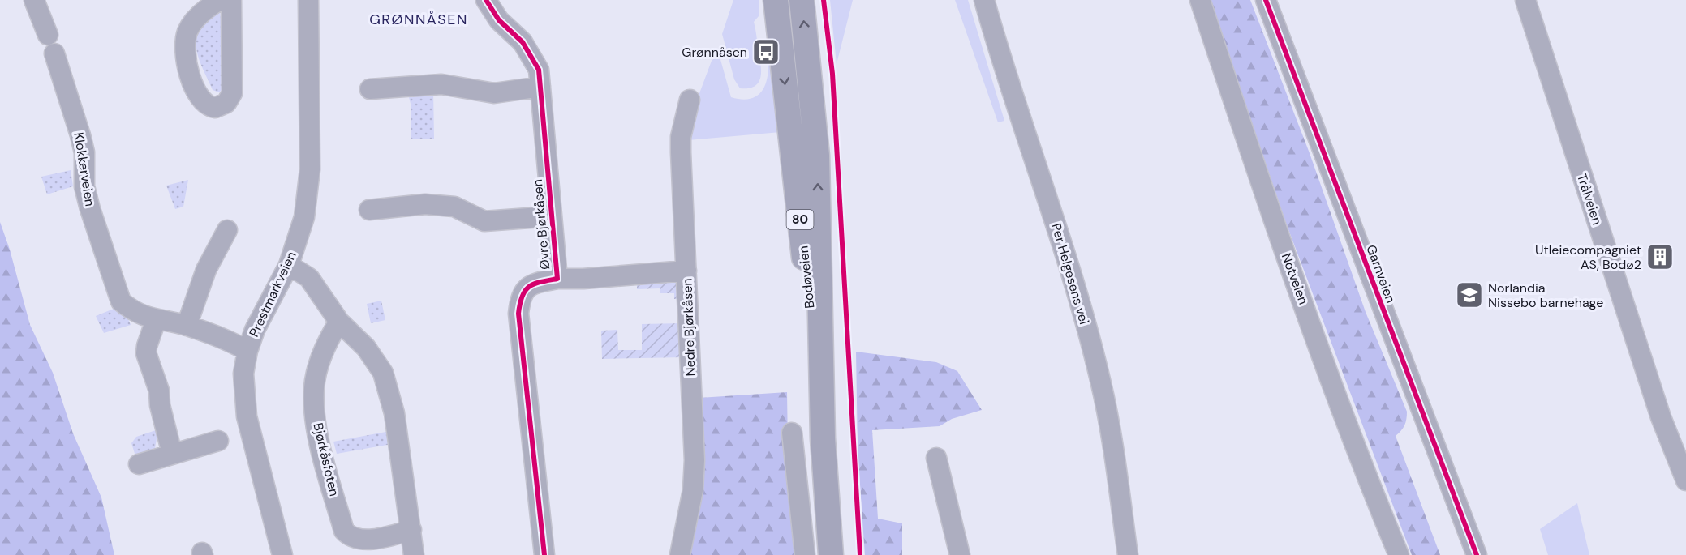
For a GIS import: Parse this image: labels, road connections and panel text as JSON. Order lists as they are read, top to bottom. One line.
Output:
{"streets":{"main road":["80","Bodøveien"],"street":["Klokkerveien","Trålveien","Øvre Bjørkåsen","Per Helgesens vei","Garnveien","Notveien","Prestmarkveien","Nedre Bjørkåsen","Bjørkåsfoten"]},"crossings":[["Klokkerveien","Prestmarkveien"],["Øvre Bjørkåsen","Nedre Bjørkåsen"]],"districts":["GRØNNÅSEN"],"places":{"bus stop":["Grønnåsen"],"building":["Utleiecompagniet AS, Bodø2"],"school or university":["Norlandia Nissebo barnehage"]}}
